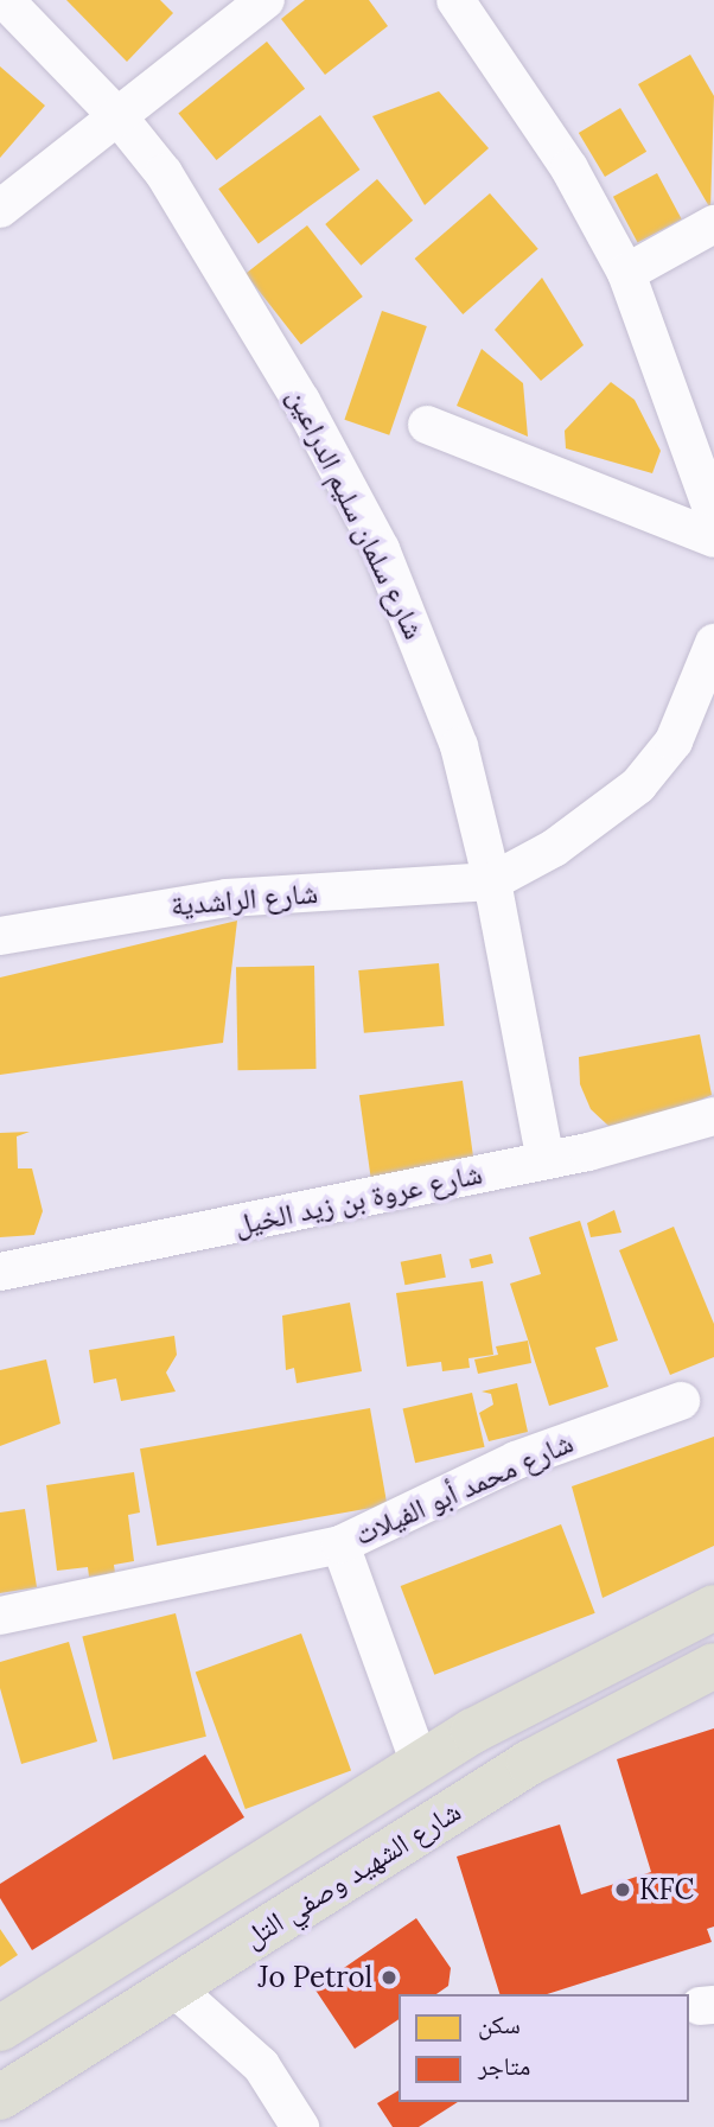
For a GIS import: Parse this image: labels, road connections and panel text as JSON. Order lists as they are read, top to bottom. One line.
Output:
{"streets":{"main road":["شارع الشهيد وصفي التل"],"street":["شارع سلمان سليم الدراعين","شارع الراشدية","شارع عروة بن زيد الخيل","شارع محمد أبو الفيلات"]},"crossings":[["شارع سلمان سليم الدراعين","شارع الراشدية"],["شارع سلمان سليم الدراعين","شارع عروة بن زيد الخيل"],["شارع محمد أبو الفيلات","شارع الشهيد وصفي التل"]],"places":["KFC","Jo Petrol"],"legend":["سكن","متاجر"]}
